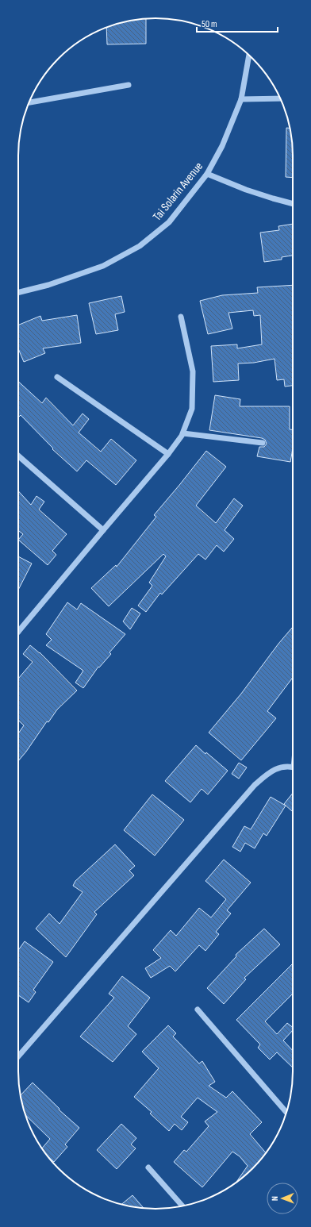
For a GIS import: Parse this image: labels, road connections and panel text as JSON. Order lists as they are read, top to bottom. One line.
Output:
{"streets":{"street":["Tai Solarin Avenue"]},"scale_bar":"50 m","north":"left"}
